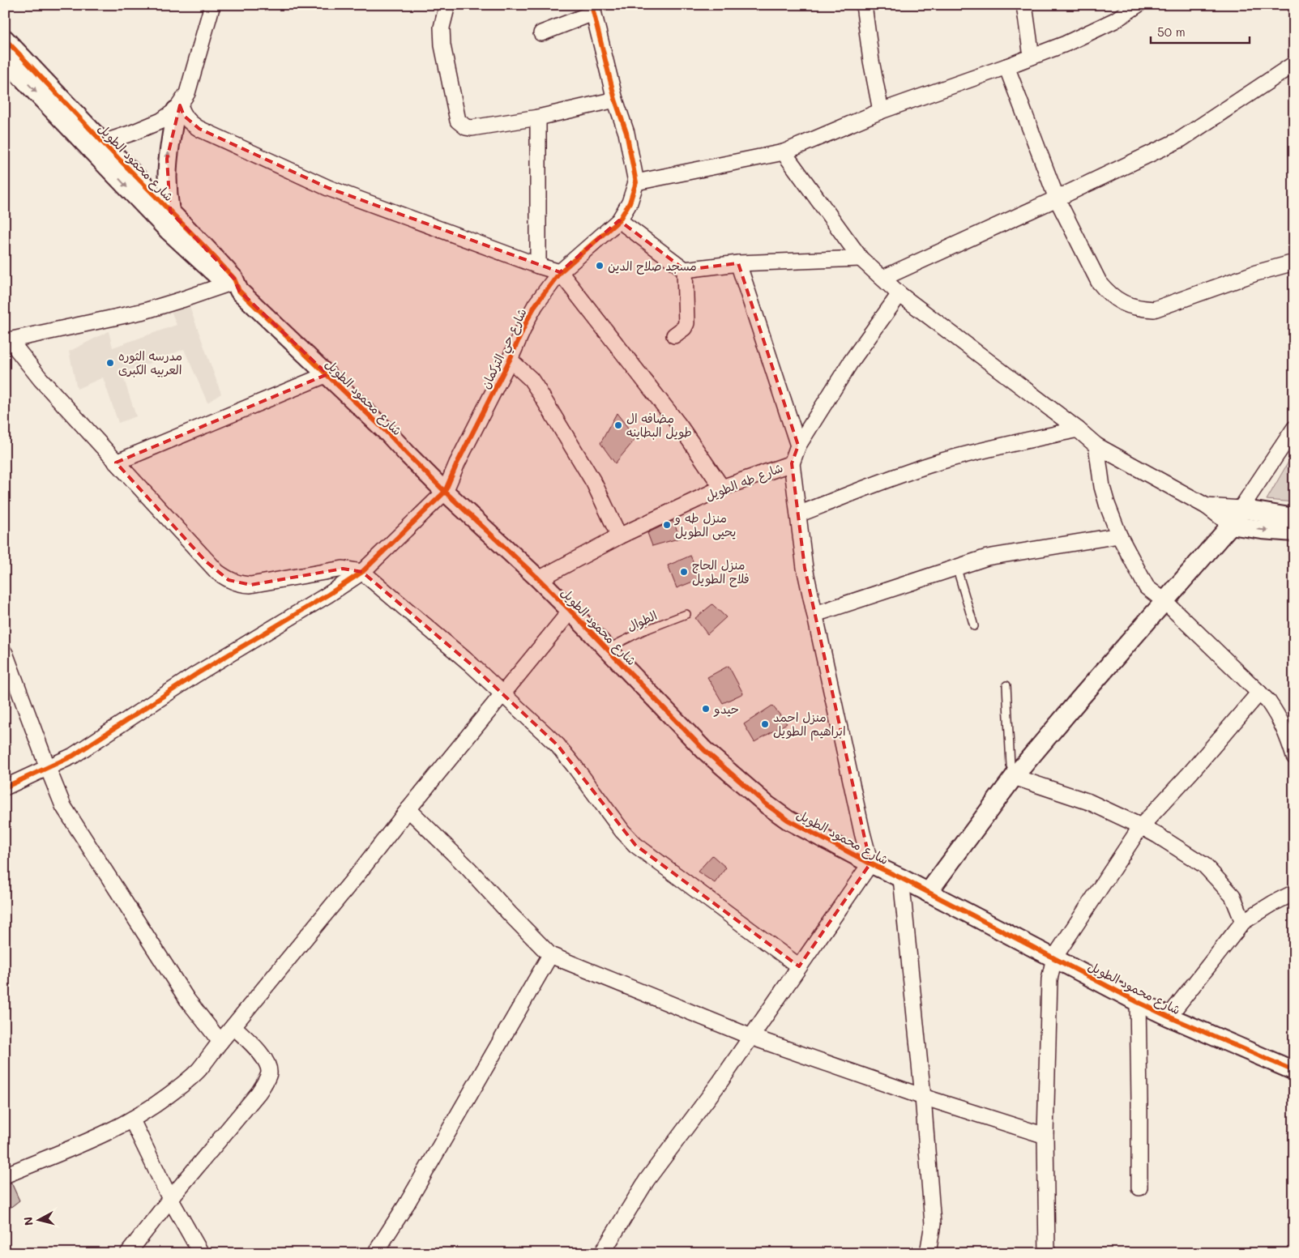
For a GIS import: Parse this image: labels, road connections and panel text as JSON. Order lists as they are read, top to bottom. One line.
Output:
{"streets":{"street":["شارع محمود الطويل","شارع حي التركمان","شارع طه الطويل"],"lane":["الطوال"]},"crossings":[["شارع محمود الطويل","شارع حي التركمان"],["شارع محمود الطويل","شارع طه الطويل"],["شارع محمود الطويل","الطوال"]],"places":["مسجد صلاح الدين","مدرسه الثوره العربيه الكبرى","مضافه ال طويل البطاينه","منزل طه و يحيى الطويل","منزل الحاج فلاح الطويل","حيدو","منزل احمد ابراهيم الطويل"],"scale_bar":"50 m","north":"left"}
